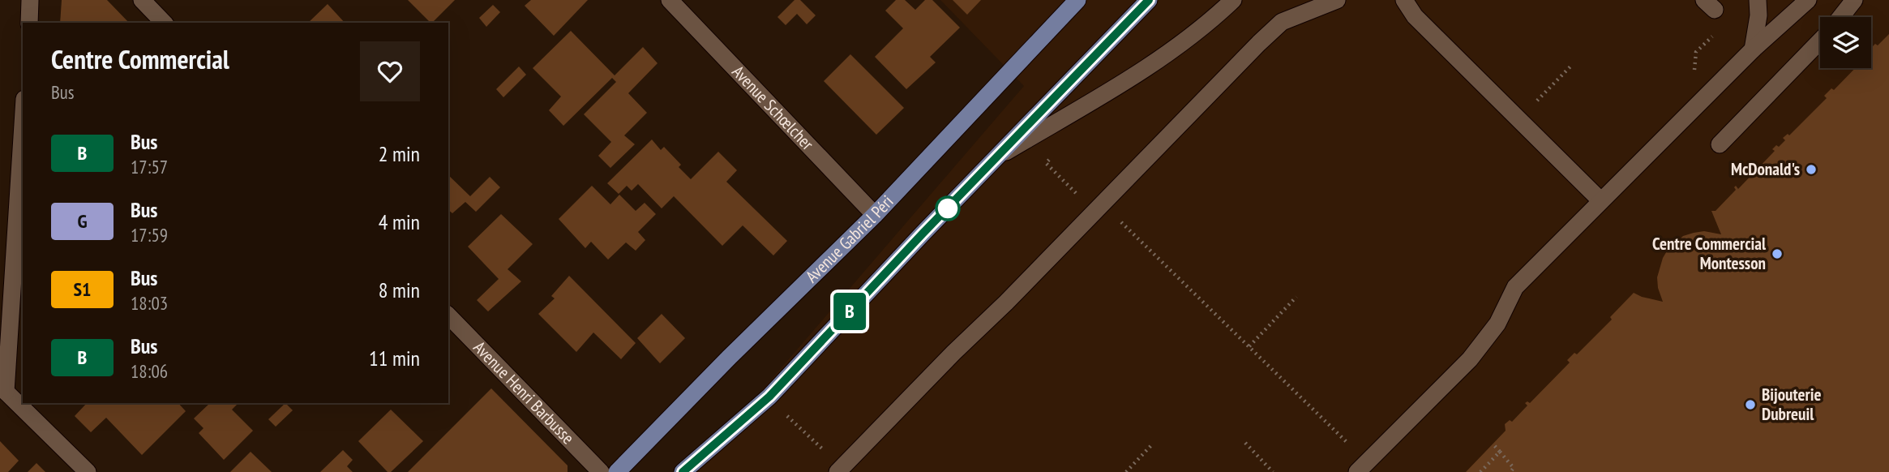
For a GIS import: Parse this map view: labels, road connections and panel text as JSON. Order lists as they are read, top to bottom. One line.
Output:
{"streets":{"main road":["Avenue Gabriel Péri"],"street":["Avenue Schœlcher","Avenue Henri Barbusse"]},"crossings":[["Avenue Schœlcher","Avenue Gabriel Péri"]],"places":["McDonald's","Centre Commercial Montesson","Bijouterie Dubreuil"],"lines":["bus line B"],"page":{"on_map":"B","heading":["Centre Commercial","Bus"],"list":[{"mark":"B","name":"Bus","note":"17:57","value":"2 min"},{"mark":"G","name":"Bus","note":"17:59","value":"4 min"},{"mark":"S1","name":"Bus","note":"18:03","value":"8 min"},{"mark":"B","name":"Bus","note":"18:06","value":"11 min"}]}}
